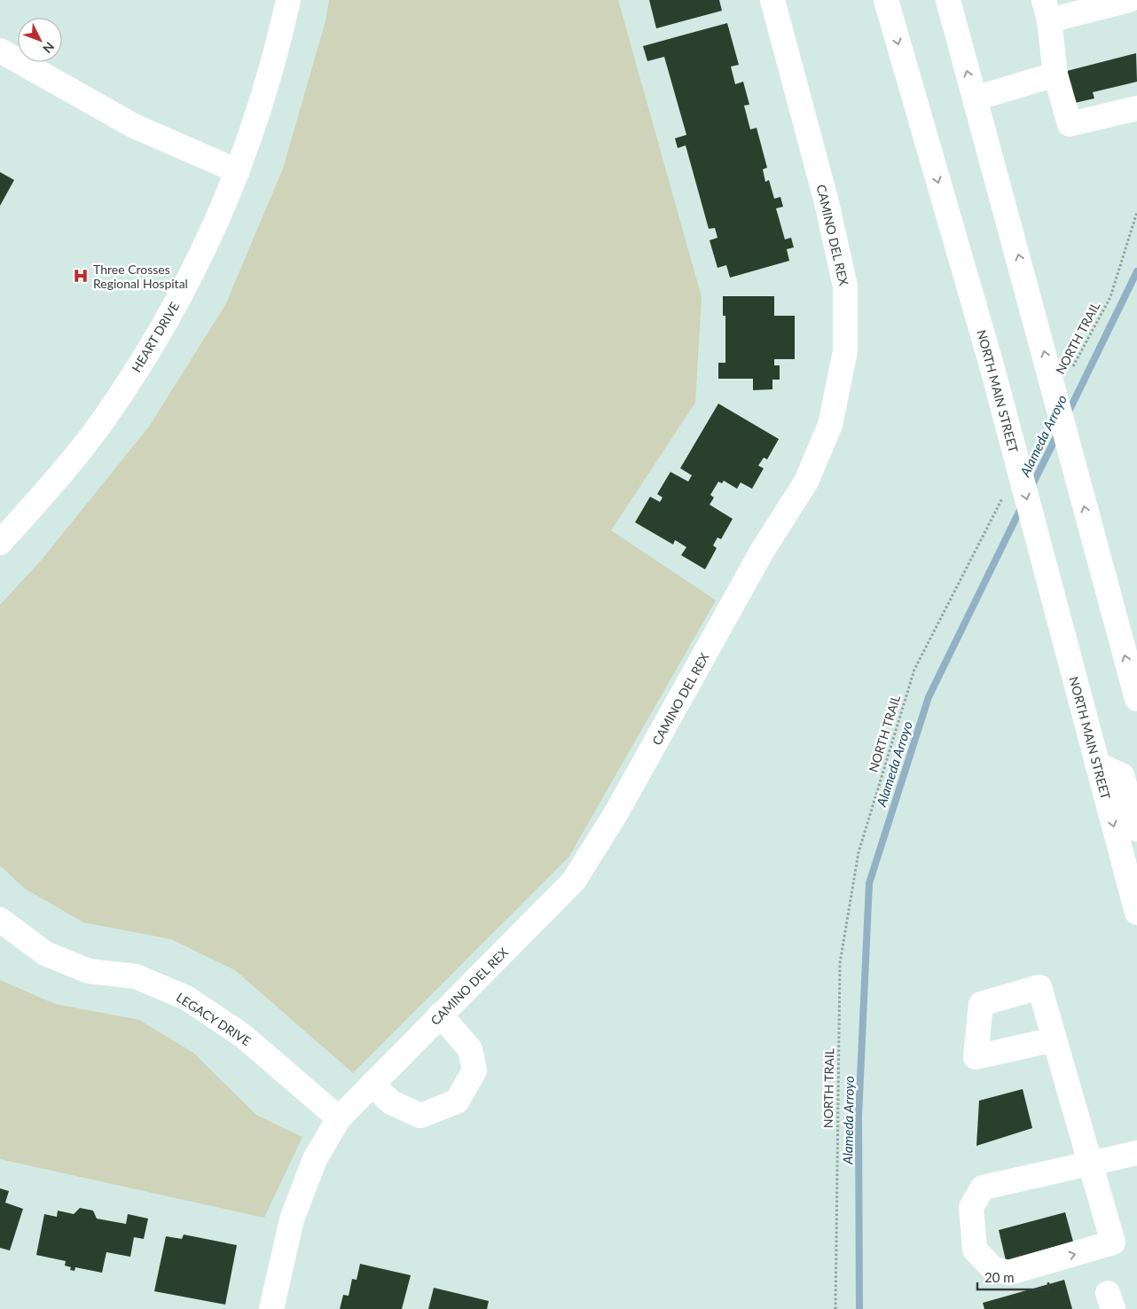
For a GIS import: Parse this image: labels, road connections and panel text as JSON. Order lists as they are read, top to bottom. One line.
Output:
{"streets":{"street":["CAMINO DEL REX","HEART DRIVE","NORTH MAIN STREET","LEGACY DRIVE"],"path":["NORTH TRAIL"]},"crossings":[["CAMINO DEL REX","LEGACY DRIVE"]],"water":["Alameda Arroyo"],"places":{"hospital":["Three Crosses Regional Hospital"]},"scale_bar":"20 m","north":"bottom right"}
